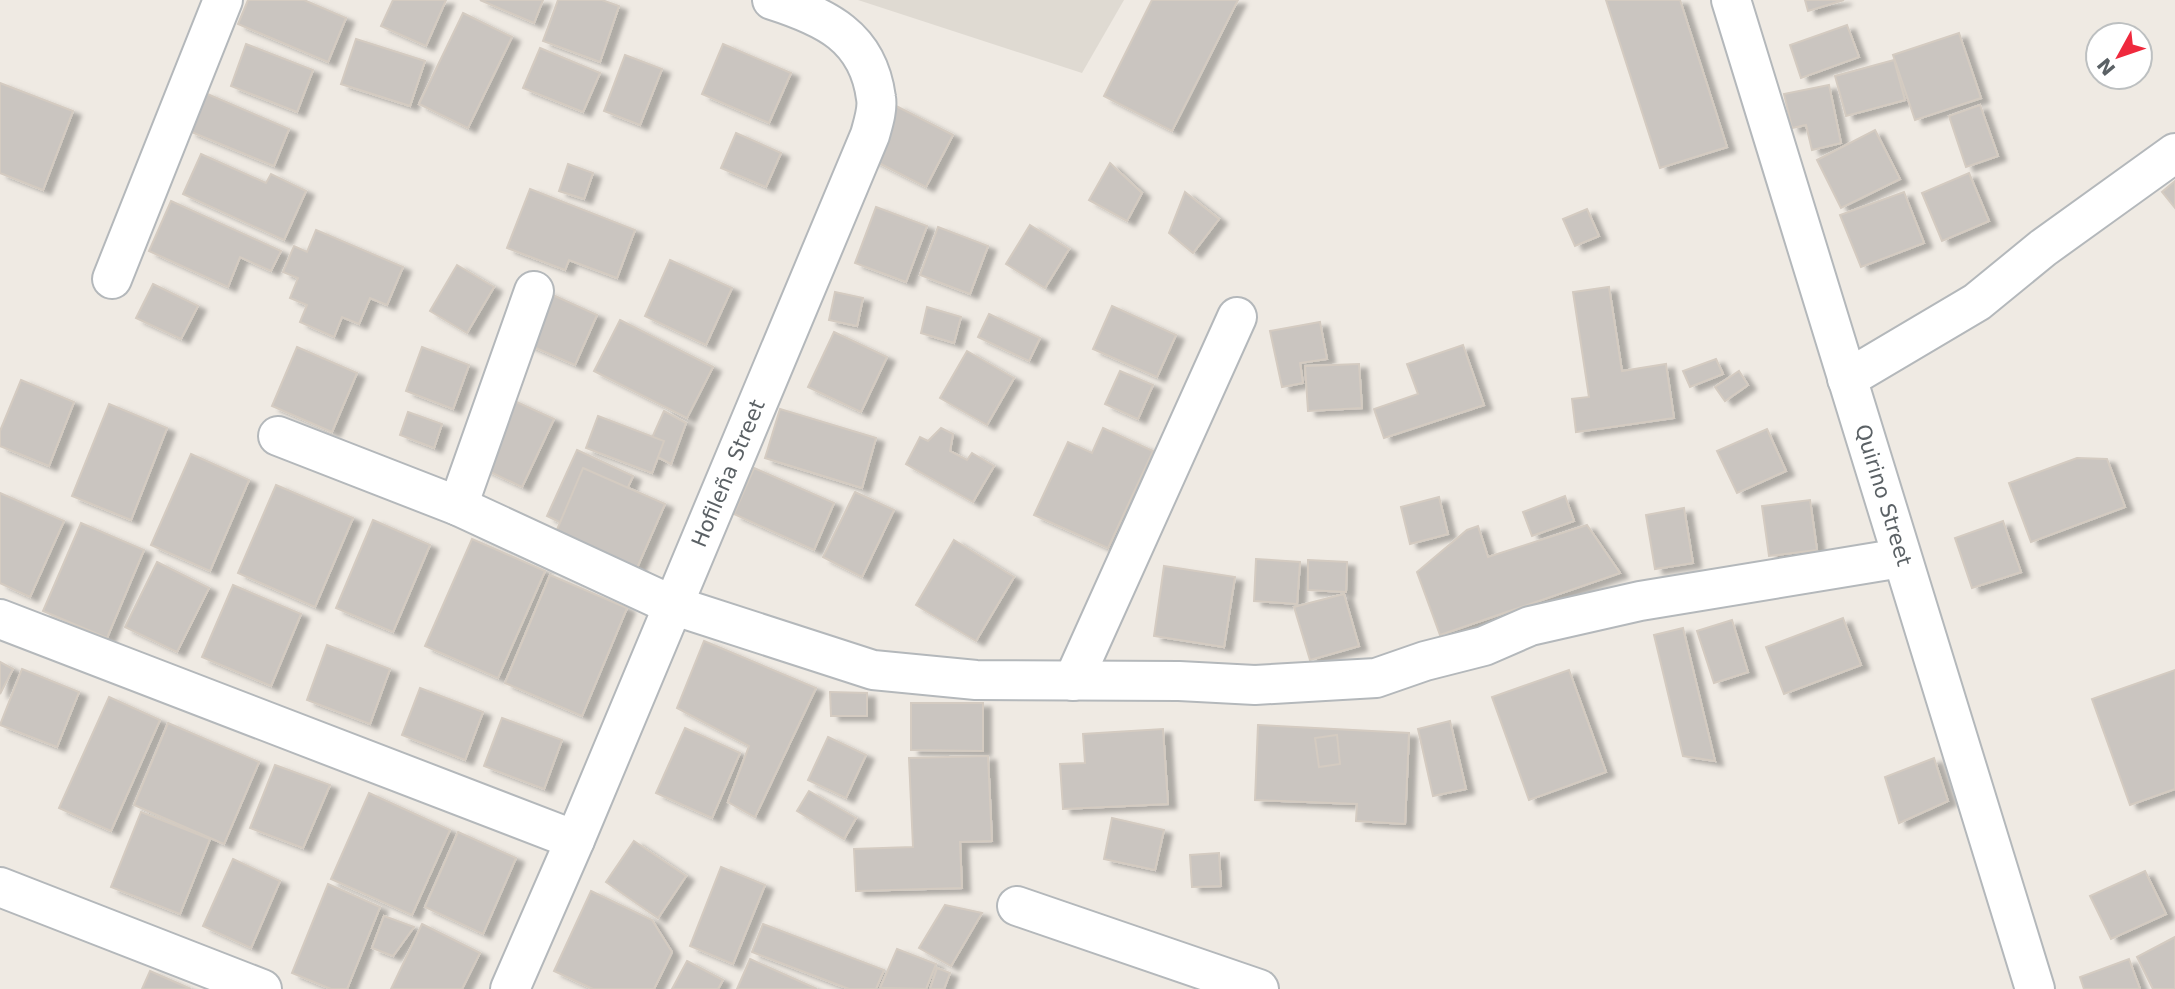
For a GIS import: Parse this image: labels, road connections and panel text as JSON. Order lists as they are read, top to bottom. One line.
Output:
{"streets":{"street":["Hofileña Street","Quirino Street"]},"north":"bottom left"}
